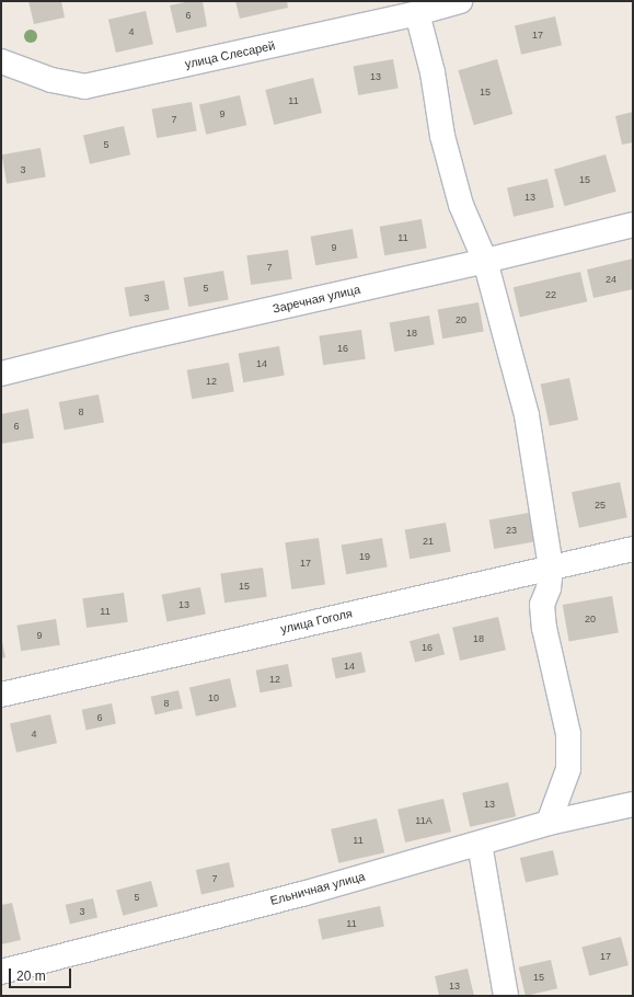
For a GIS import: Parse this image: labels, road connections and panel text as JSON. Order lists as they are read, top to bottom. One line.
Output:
{"streets":{"street":["улица Слесарей","Заречная улица","улица Гоголя","Ельничная улица"]},"house_numbers":["6","4","17","13","15","11","9","7","5","3","15","13","11","9","7","24","5","22","3","20","18","16","14","12","8","6","25","23","21","19","17","15","13","11","20","9","18","16","14","12","10","8","6","4","13","11А","11","7","5","3","11","17","15","13"],"scale_bar":"20 m"}
